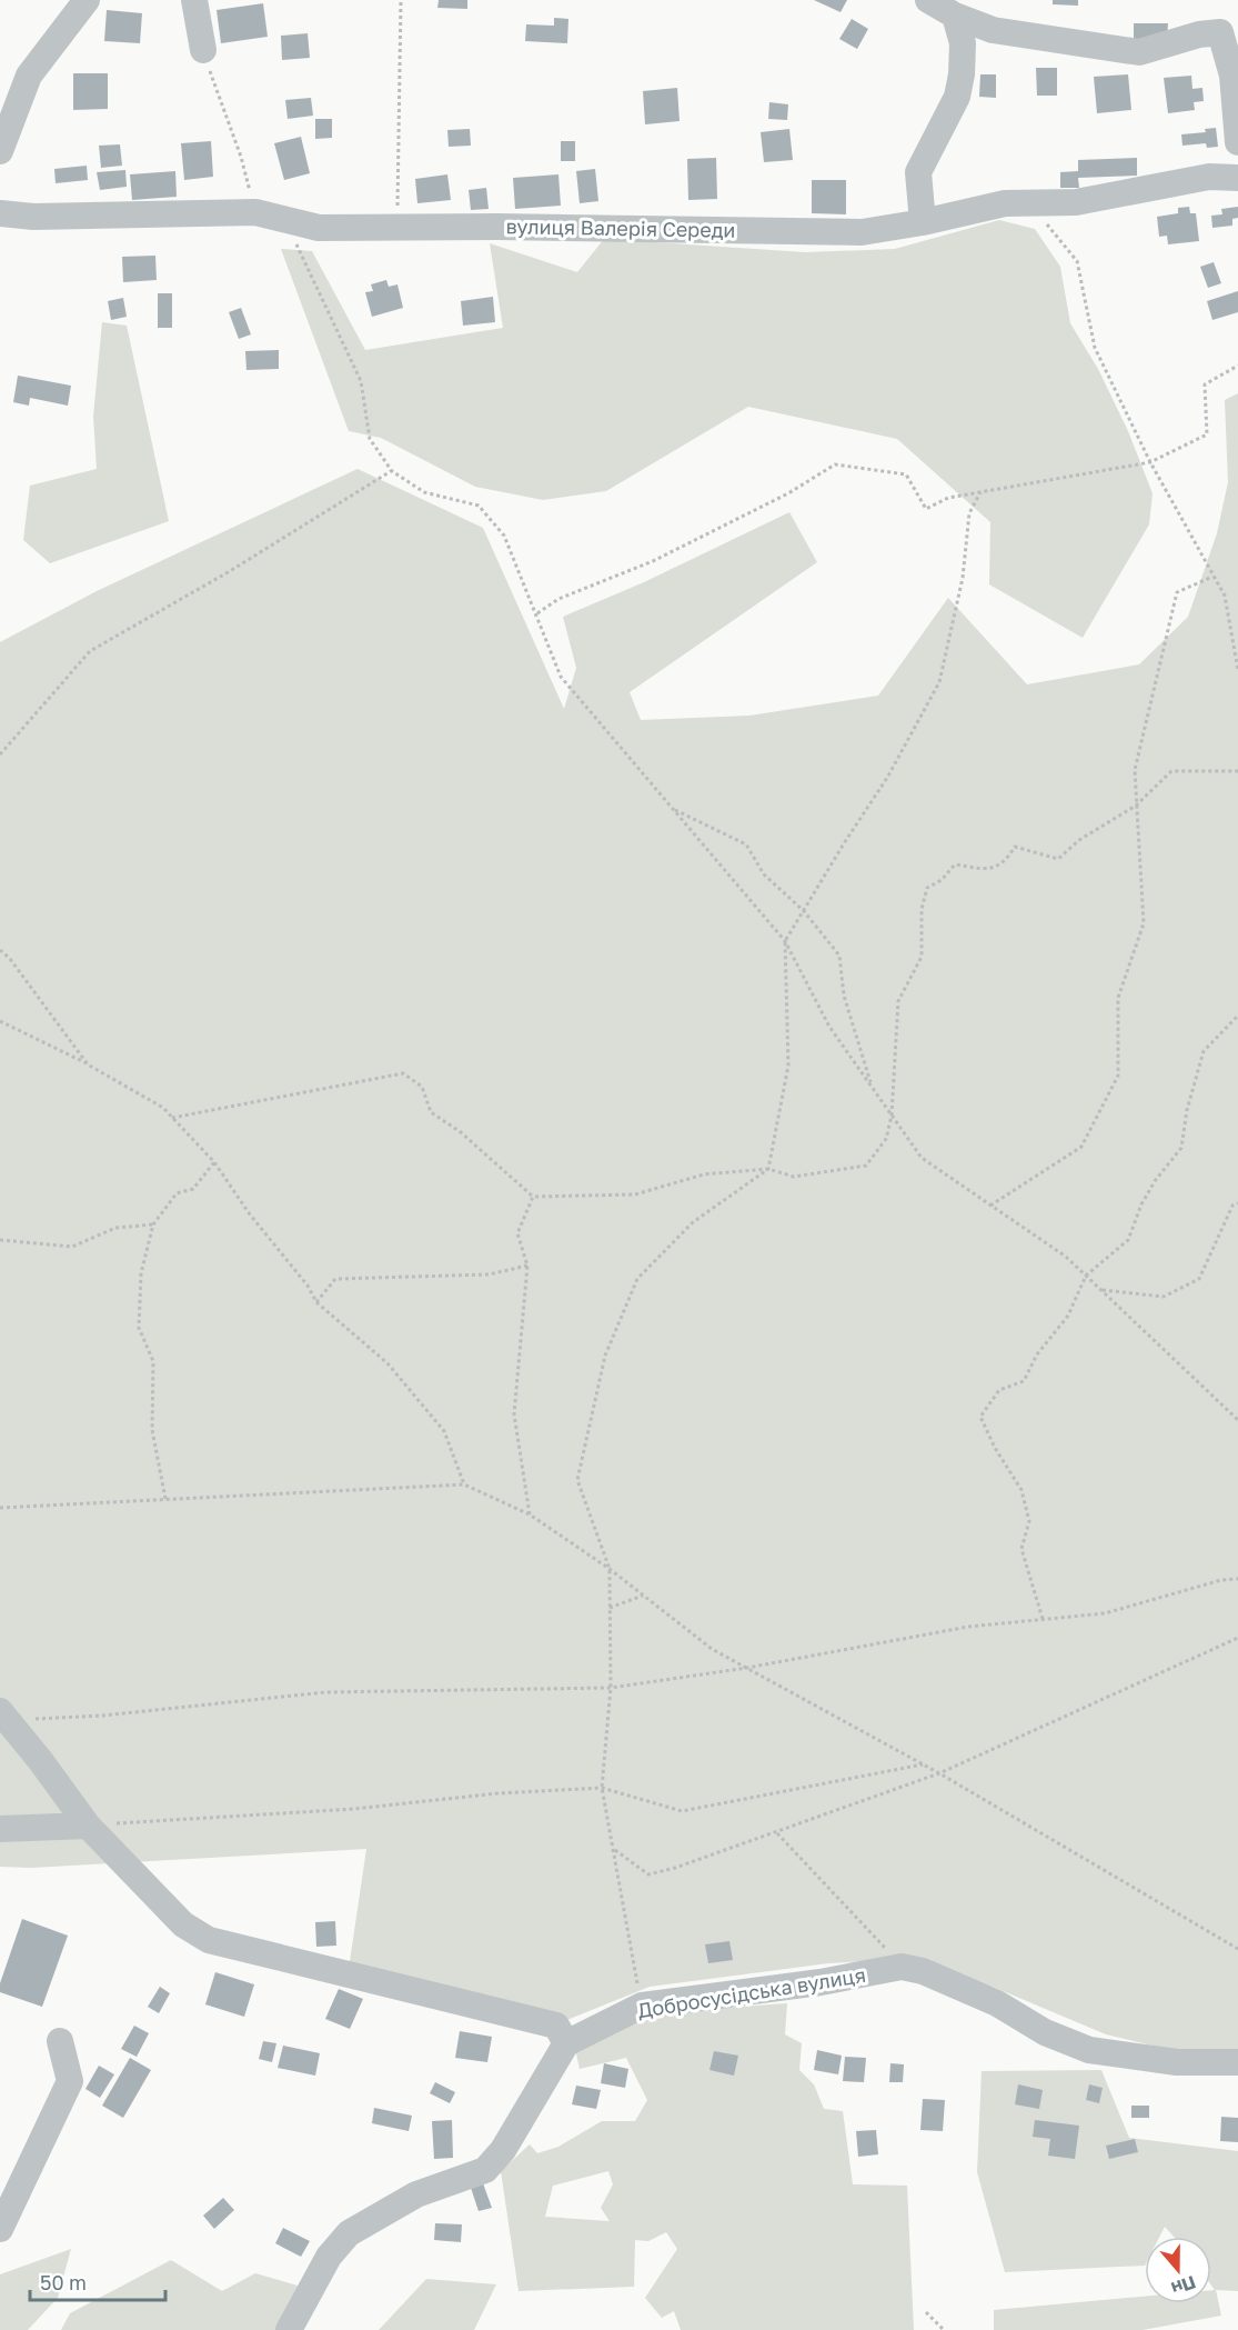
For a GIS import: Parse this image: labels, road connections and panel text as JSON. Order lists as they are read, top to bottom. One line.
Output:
{"streets":{"street":["вулиця Валерія Середи","Добросусідська вулиця"]},"scale_bar":"50 m","north":"bottom"}
